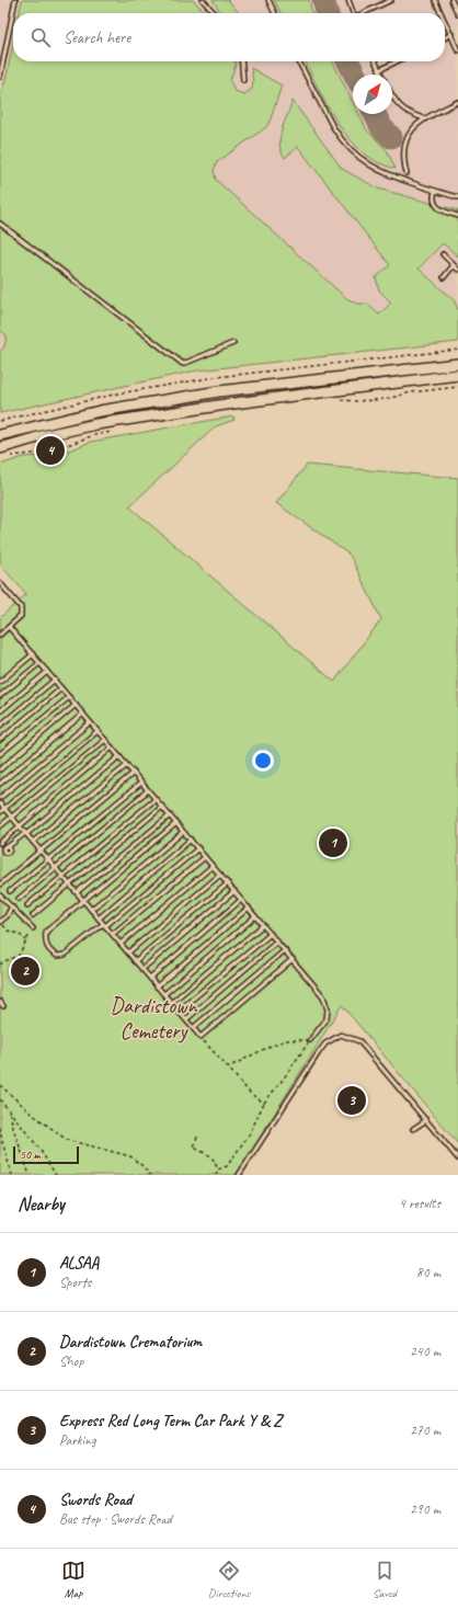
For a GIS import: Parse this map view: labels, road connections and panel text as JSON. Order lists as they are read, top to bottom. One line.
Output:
{"parks":["Dardistown Cemetery"],"scale_bar":"50 m","north":"top right","page":{"search":"Search here","pins":["4","1","2","3"],"scale":"50 m","heading":["Nearby","4 results"],"list":[{"mark":"1","name":"ALSAA","note":"Sports","value":"80 m"},{"mark":"2","name":"Dardistown Crematorium","note":"Shop","value":"240 m"},{"mark":"3","name":"Express Red Long Term Car Park Y & Z","note":"Parking","value":"270 m"},{"mark":"4","name":"Swords Road","note":"Bus stop · Swords Road","value":"290 m"}],"nav":["Map","Directions","Saved"]}}
